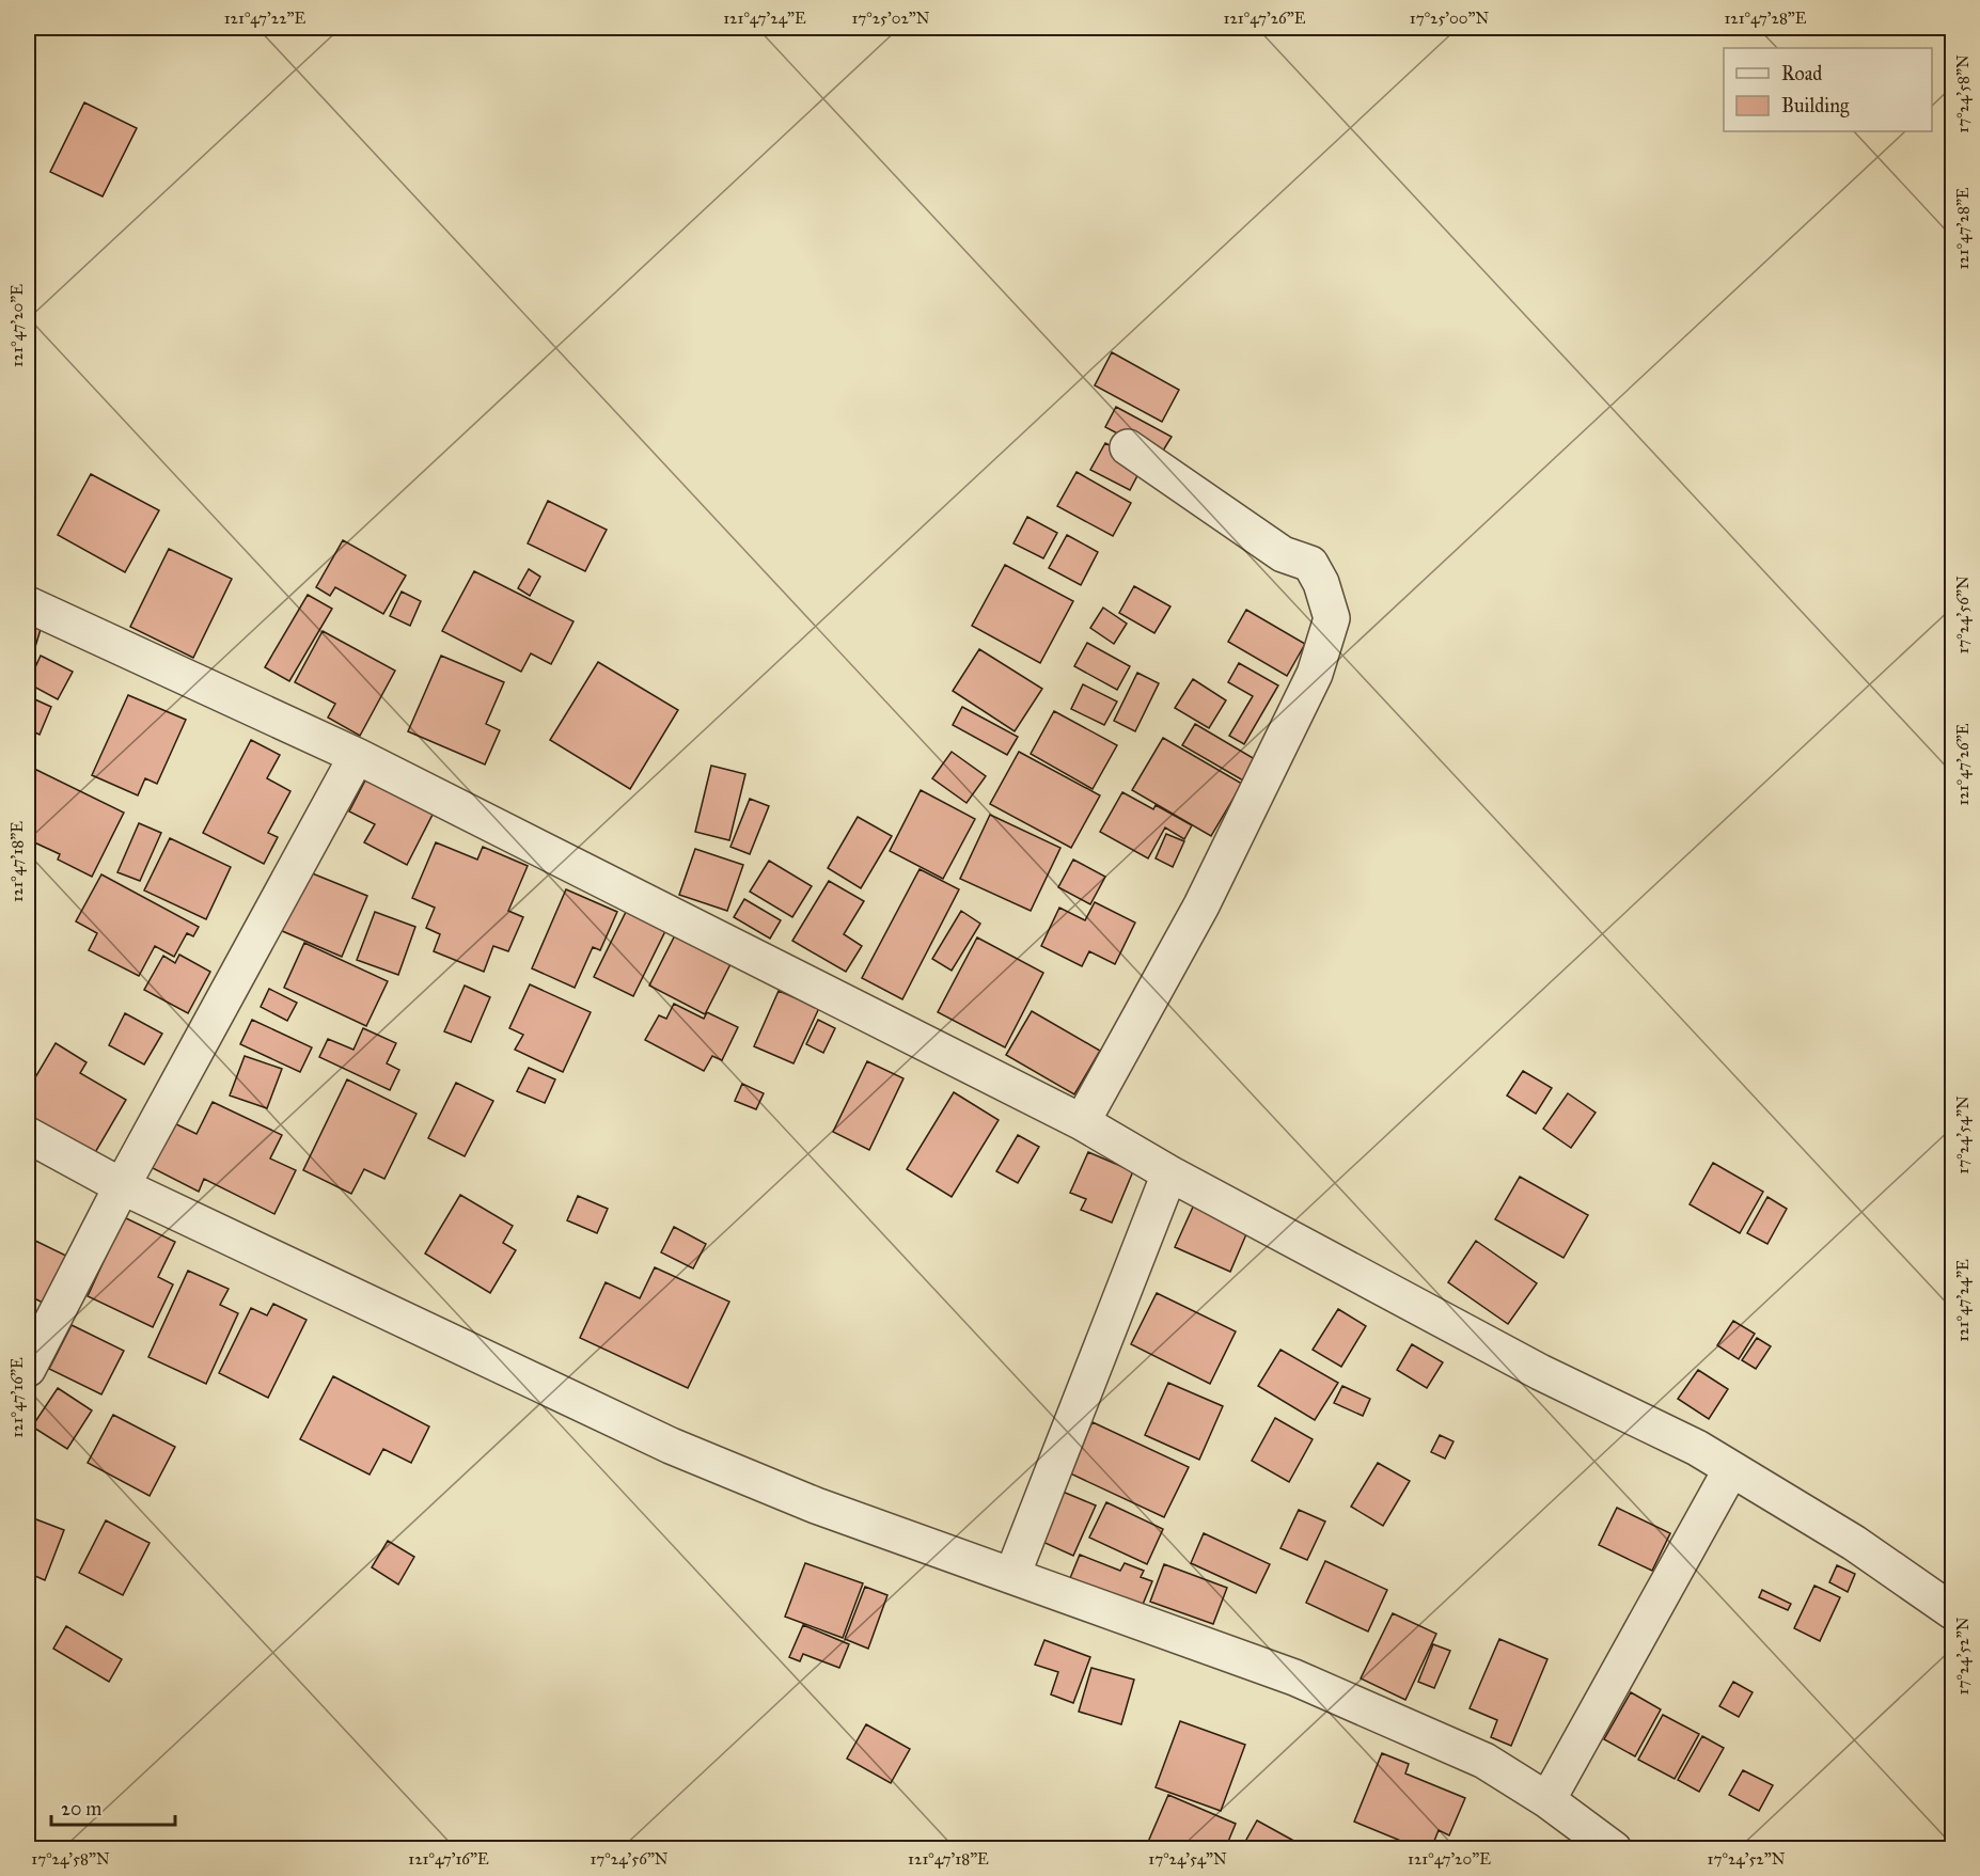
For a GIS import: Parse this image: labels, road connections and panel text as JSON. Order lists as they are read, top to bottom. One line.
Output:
{"legend":["Road","Building"],"scale_bar":"20 m","coordinates":["121°47'22\"E","121°47'24\"E","17°25'02\"N","121°47'26\"E","17°25'00\"N","121°47'28\"E","17°24'58\"N","121°47'20\"E","17°24'56\"N","121°47'18\"E","17°24'54\"N","121°47'16\"E","17°24'52\"N"]}
